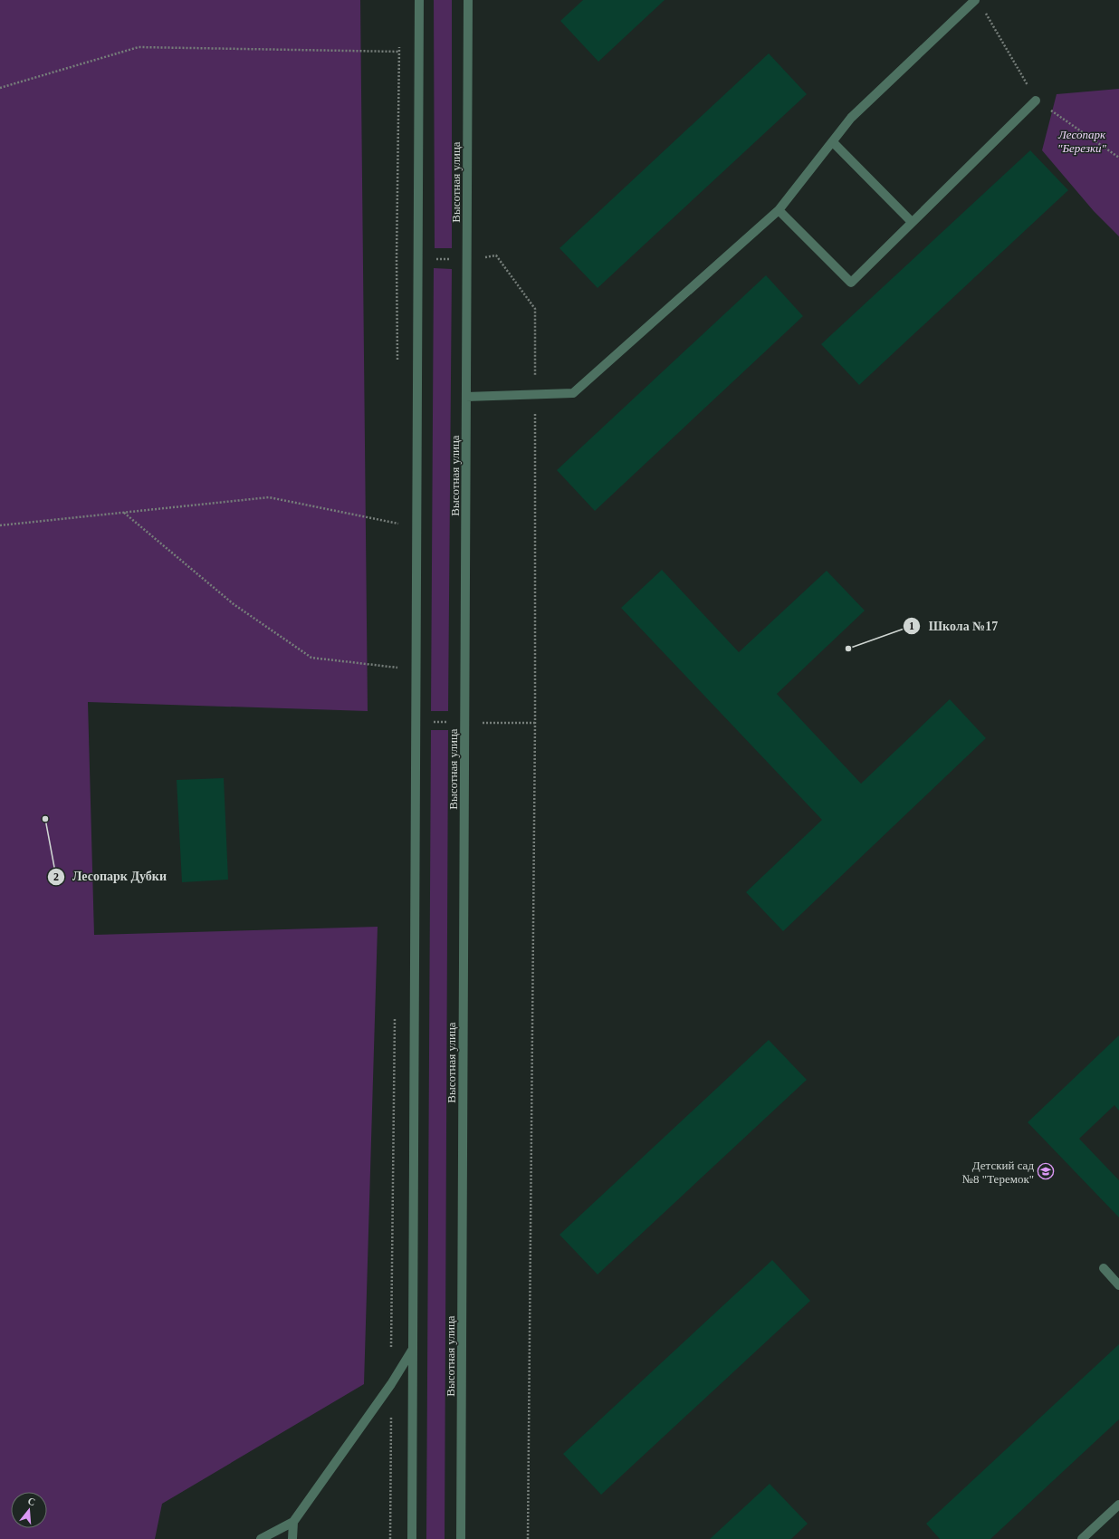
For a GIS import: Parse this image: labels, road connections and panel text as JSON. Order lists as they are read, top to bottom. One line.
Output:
{"streets":{"street":["Высотная улица"]},"parks":["Лесопарк \"Березки\""],"places":{"other":["Школа №17","Лесопарк Дубки"],"school or university":["Детский сад №8 \"Теремок\""]},"north":"top"}
